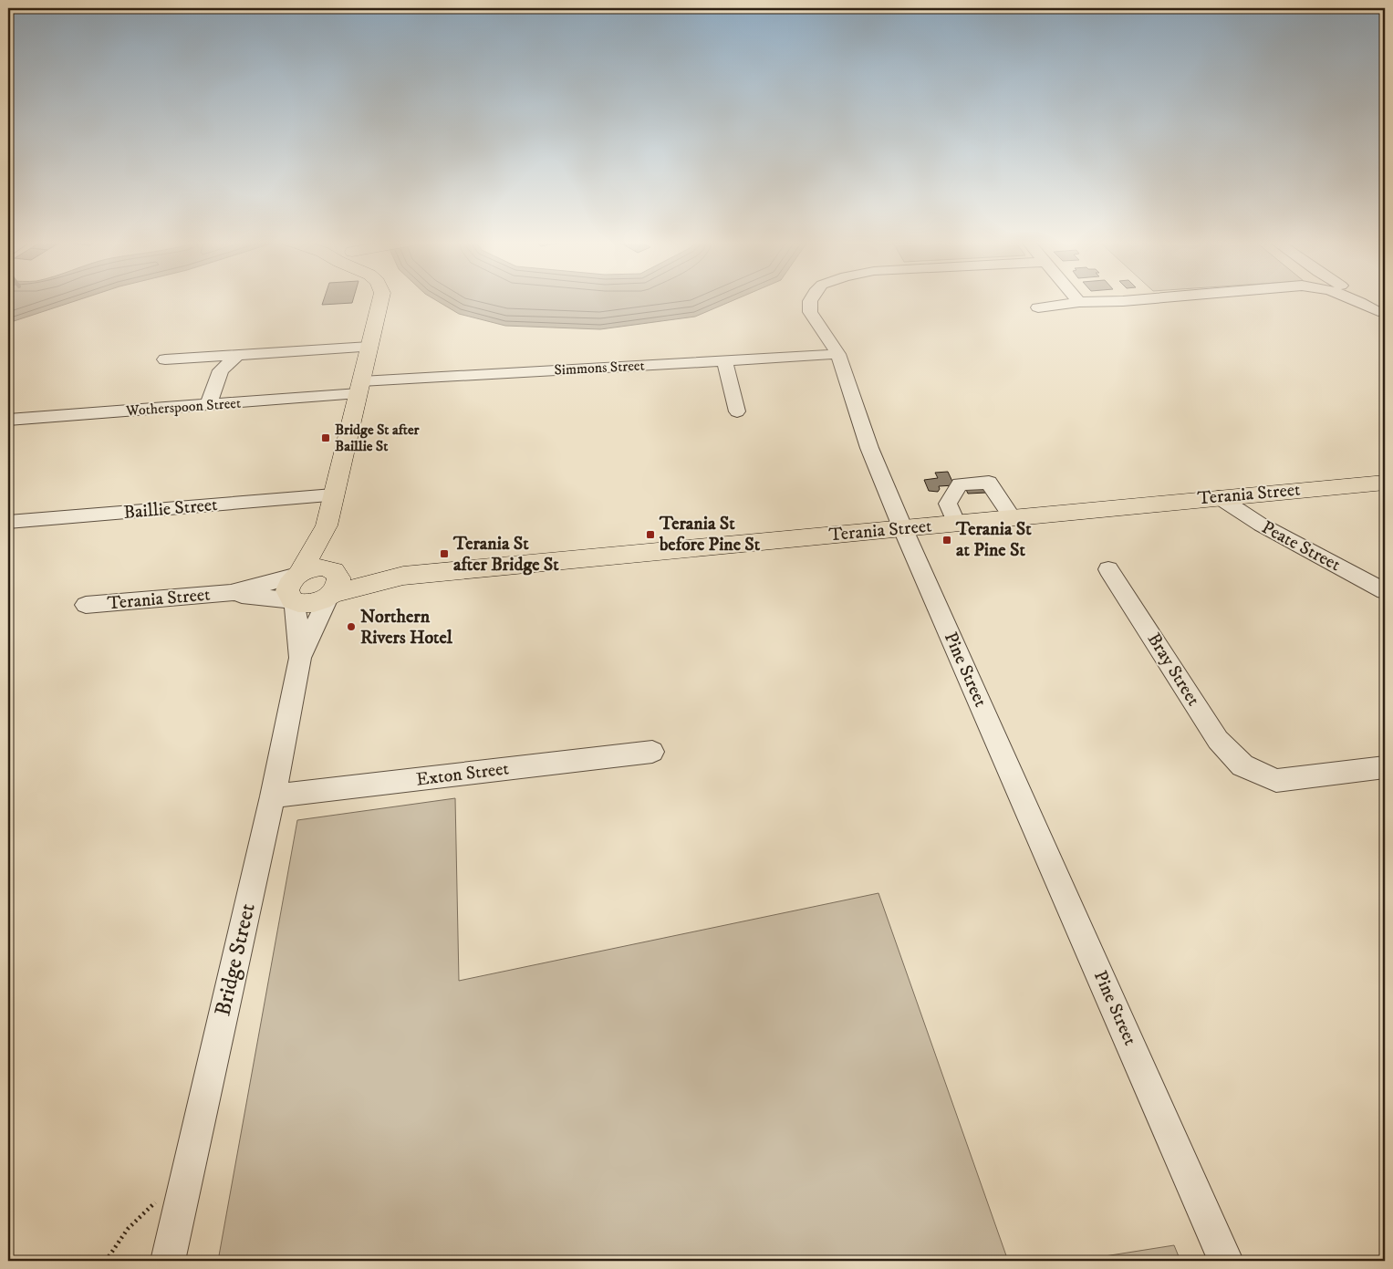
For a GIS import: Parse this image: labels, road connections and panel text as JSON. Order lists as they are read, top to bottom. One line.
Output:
{"streets":{"main road":["Terania Street"],"street":["Simmons Street","Wotherspoon Street","Baillie Street","Peate Street","Pine Street","Bray Street","Exton Street","Bridge Street"]},"crossings":[["Simmons Street","Wotherspoon Street"],["Simmons Street","Pine Street"],["Terania Street","Peate Street"],["Terania Street","Pine Street"],["Terania Street","Bridge Street"],["Exton Street","Bridge Street"]],"places":{"transit":["Bridge St after Baillie St","Terania St before Pine St","Terania St at Pine St","Terania St after Bridge St"],"other":["Northern Rivers Hotel"]}}
